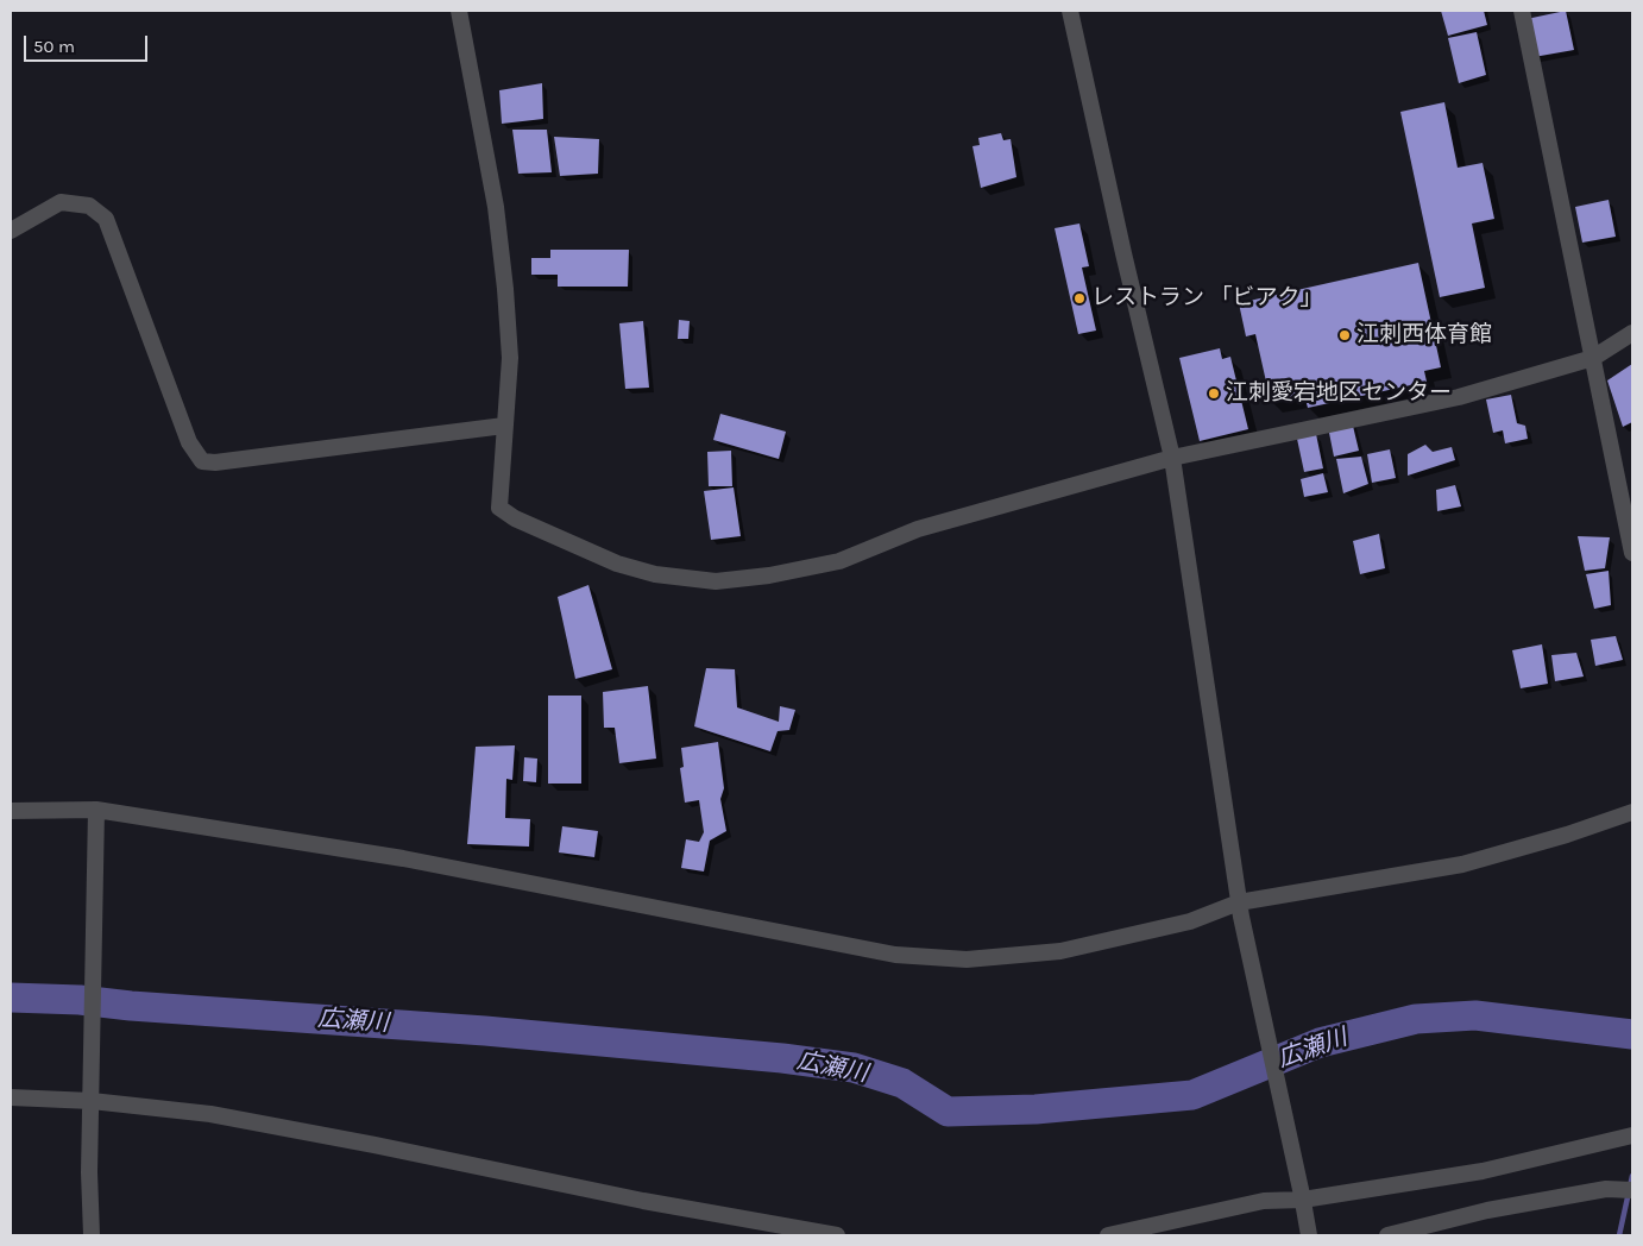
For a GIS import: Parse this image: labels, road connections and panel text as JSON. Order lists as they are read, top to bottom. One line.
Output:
{"water":["広瀬川"],"places":["レストラン 「ビアク」","江刺西体育館","江刺愛宕地区センター"],"scale_bar":"50 m"}
